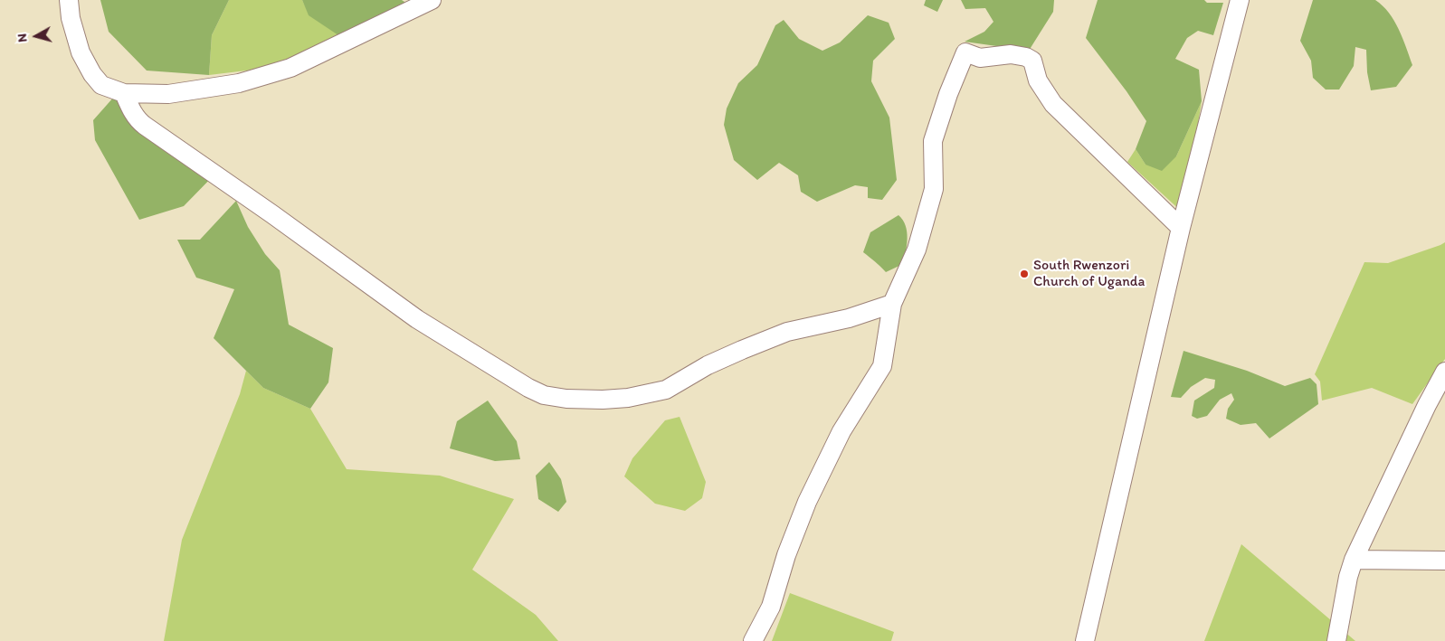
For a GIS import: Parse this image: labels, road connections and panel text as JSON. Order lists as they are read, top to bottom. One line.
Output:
{"places":["South Rwenzori Church of Uganda"],"north":"left"}
